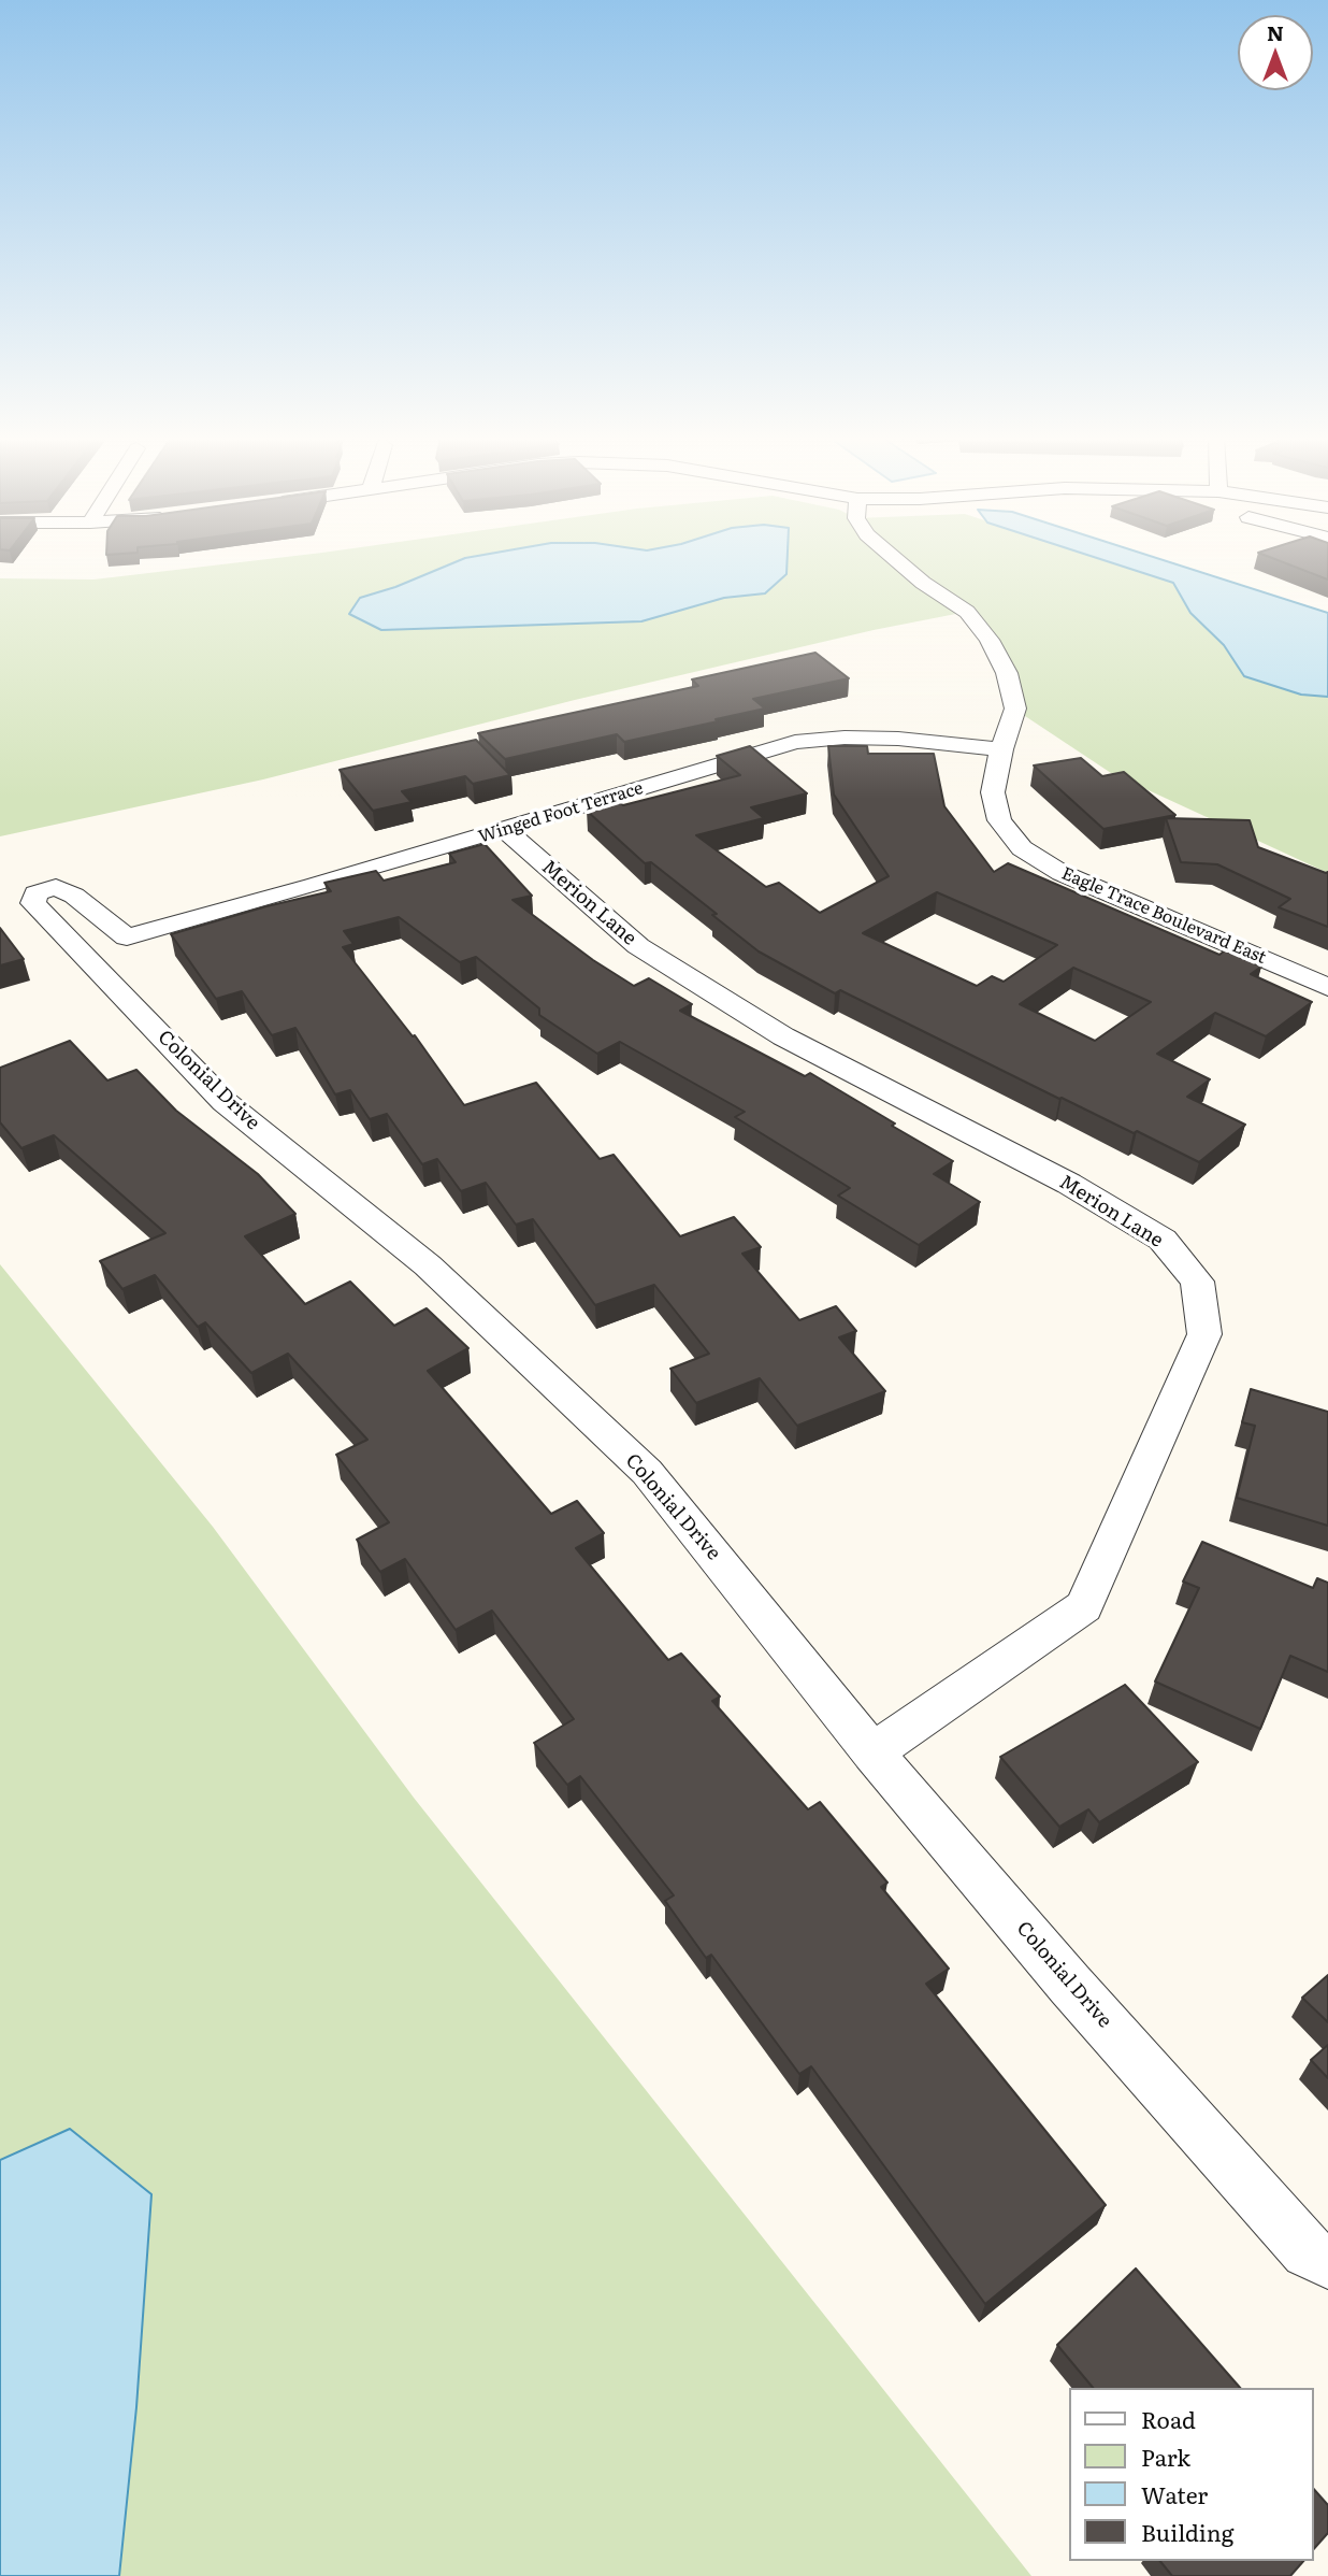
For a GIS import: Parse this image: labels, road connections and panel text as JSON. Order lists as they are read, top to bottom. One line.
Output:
{"streets":{"street":["Winged Foot Terrace","Merion Lane","Eagle Trace Boulevard East","Colonial Drive"]},"crossings":[["Winged Foot Terrace","Merion Lane"],["Winged Foot Terrace","Eagle Trace Boulevard East"],["Winged Foot Terrace","Colonial Drive"],["Merion Lane","Colonial Drive"]],"legend":["Road","Park","Water","Building"],"north":"top"}
